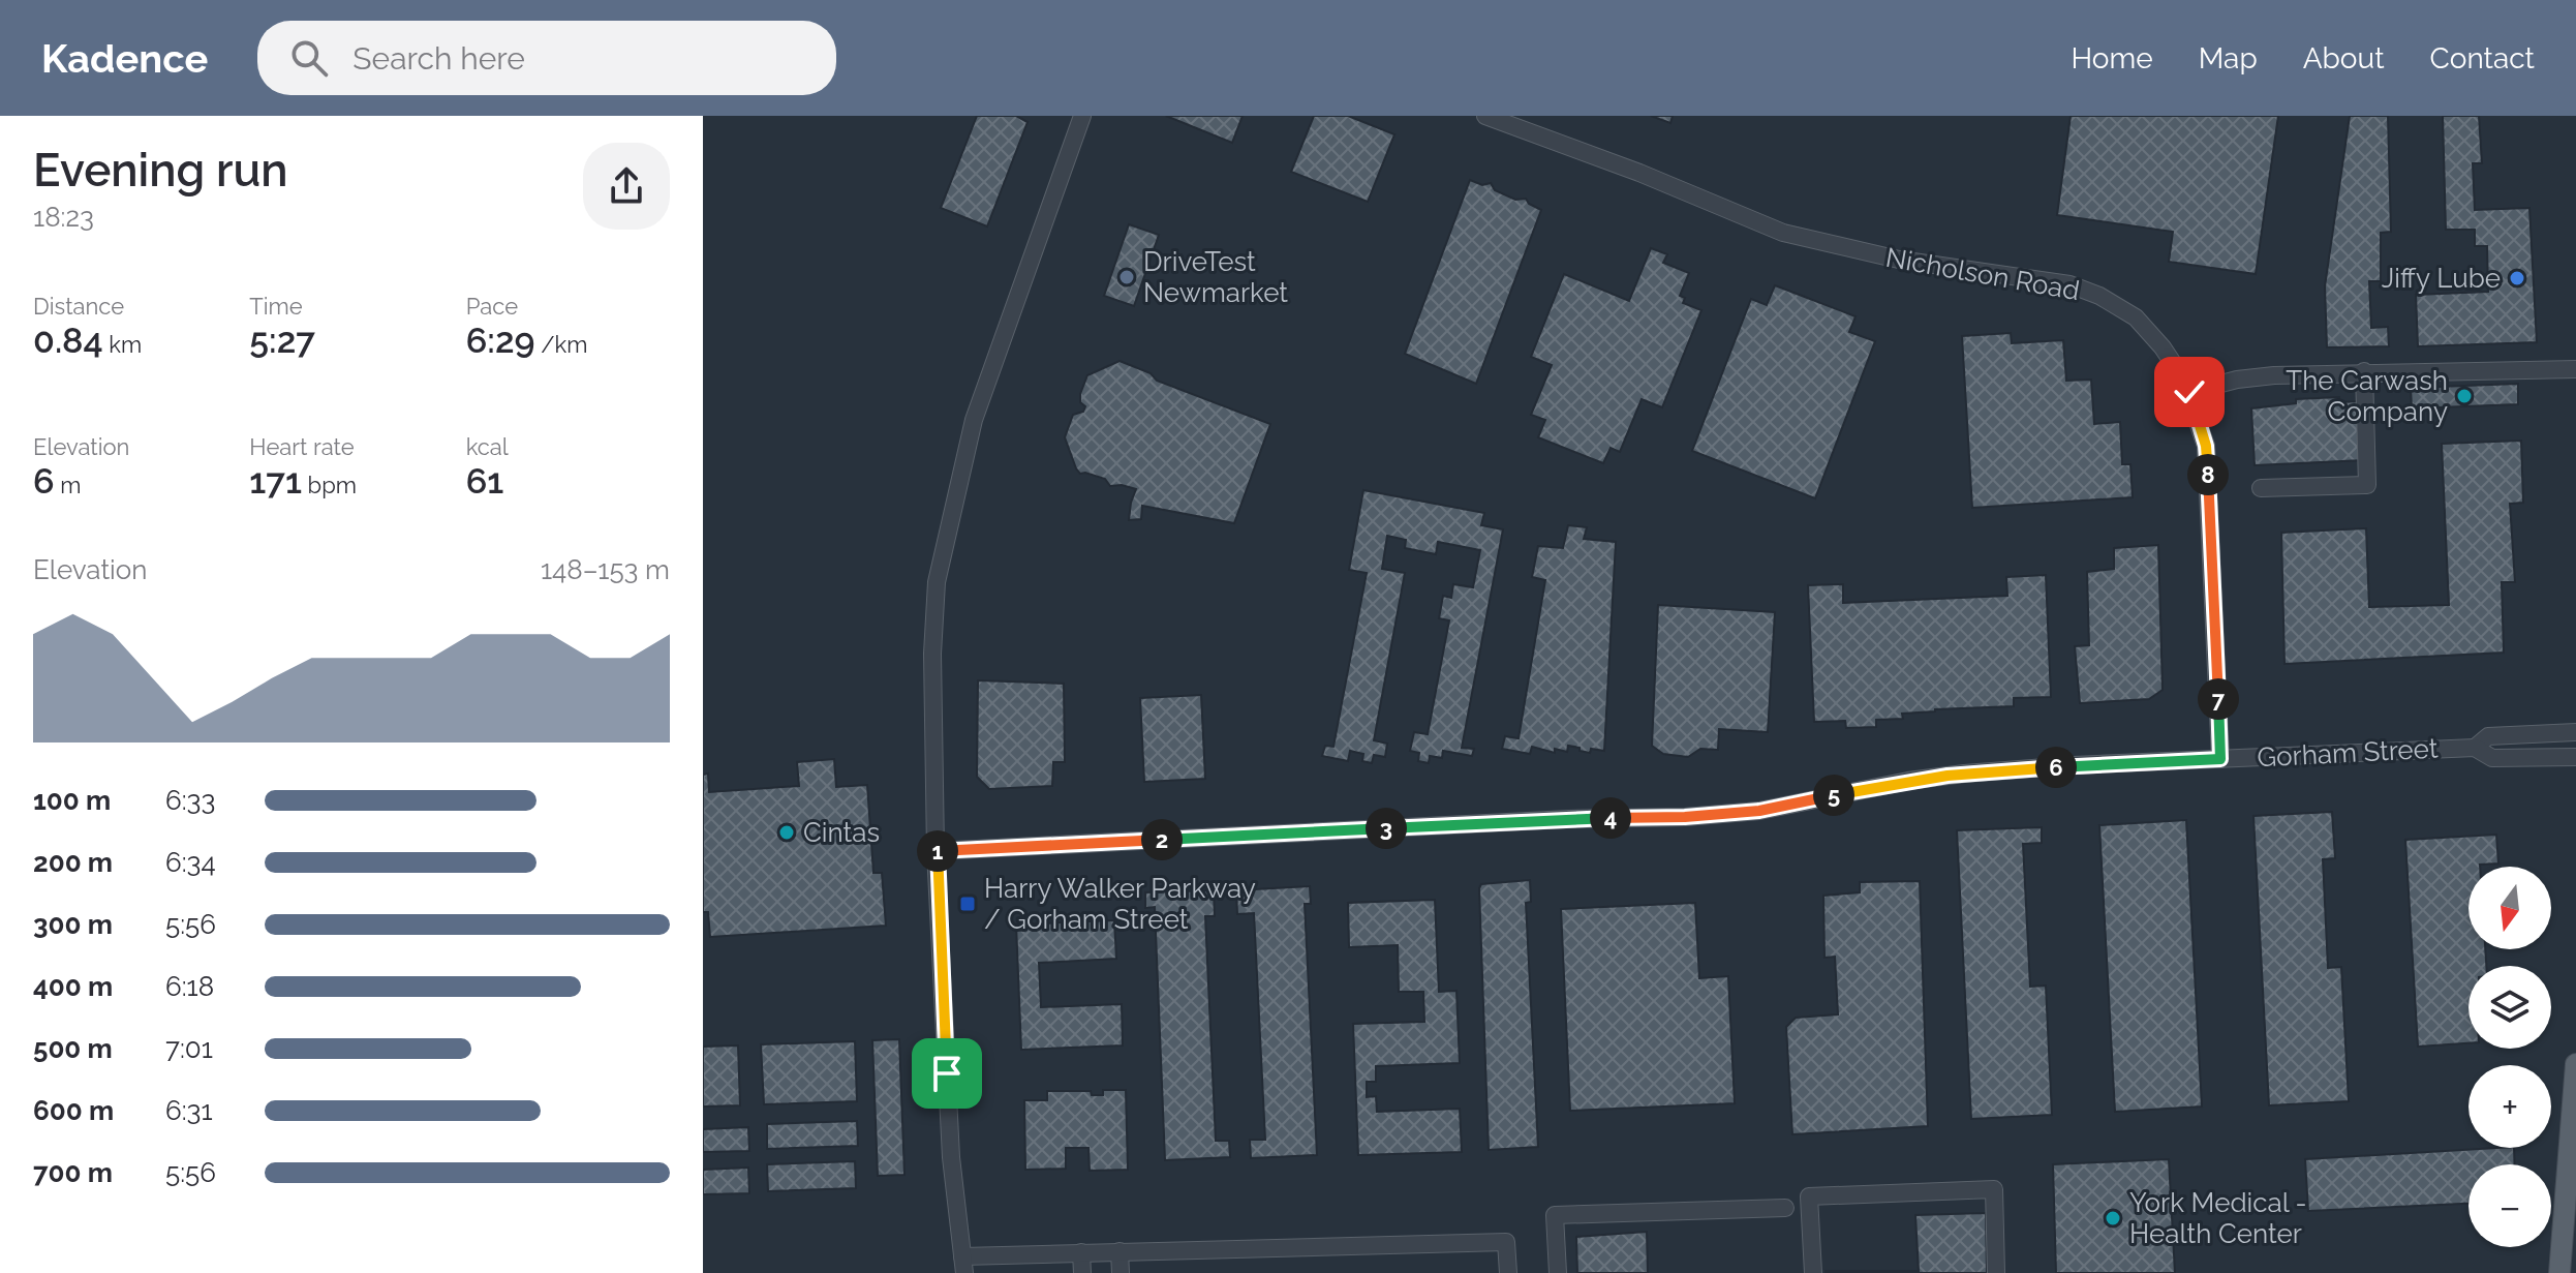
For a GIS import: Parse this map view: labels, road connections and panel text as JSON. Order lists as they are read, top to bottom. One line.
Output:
{"streets":{"street":["Nicholson Road","Gorham Street"]},"crossings":[["Nicholson Road","Gorham Street"]],"places":{"other":["DriveTest Newmarket","Jiffy Lube","The Carwash Company","Cintas","York Medical - Health Center"],"transit":["Harry Walker Parkway / Gorham Street"]},"north":"bottom","page":{"header":"Kadence","search":"Search here","nav":["Home","Map","About","Contact"],"heading":["Evening run","18:23"],"stats":[["Distance","0.84 km"],["Time","5:27"],["Pace","6:29 /km"],["Elevation","6 m"],["Heart rate","171 bpm"],["kcal","61"]],"pins":["8","7","6","5","4","3","2","1"],"chart":["Elevation","148–153 m"],"list":[{"name":"100 m","note":"6:33"},{"name":"200 m","note":"6:34"},{"name":"300 m","note":"5:56"},{"name":"400 m","note":"6:18"},{"name":"500 m","note":"7:01"},{"name":"600 m","note":"6:31"},{"name":"700 m","note":"5:56"}],"map_buttons":["+","−"]}}
